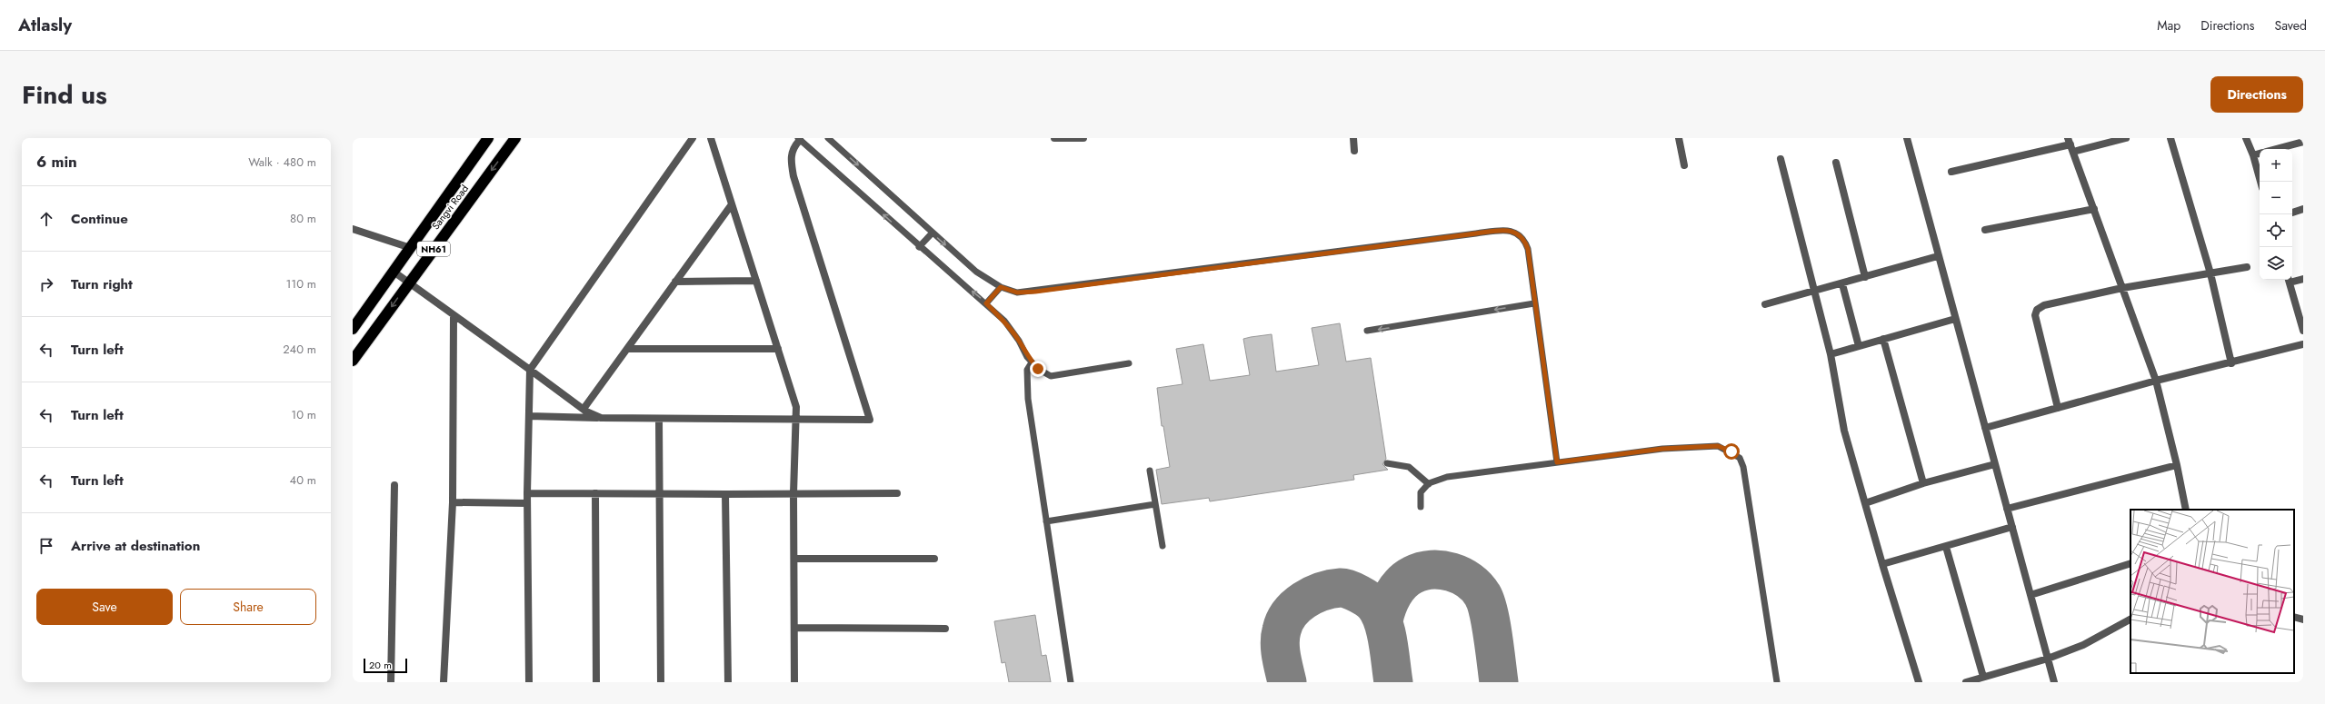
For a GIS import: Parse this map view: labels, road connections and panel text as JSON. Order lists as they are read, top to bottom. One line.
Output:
{"streets":{"highway":["Sangvi Road","NH61"]},"scale_bar":"20 m","page":{"header":"Atlasly","nav":["Map","Directions","Saved"],"title":"Find us","buttons":["Directions",["Save","Share"]],"heading":["6 min","Walk · 480 m"],"map_buttons":["+","−"],"list":[["Continue","80 m"],["Turn right","110 m"],["Turn left","240 m"],["Turn left","10 m"],["Turn left","40 m"],"Arrive at destination"],"scale":"20 m"}}
